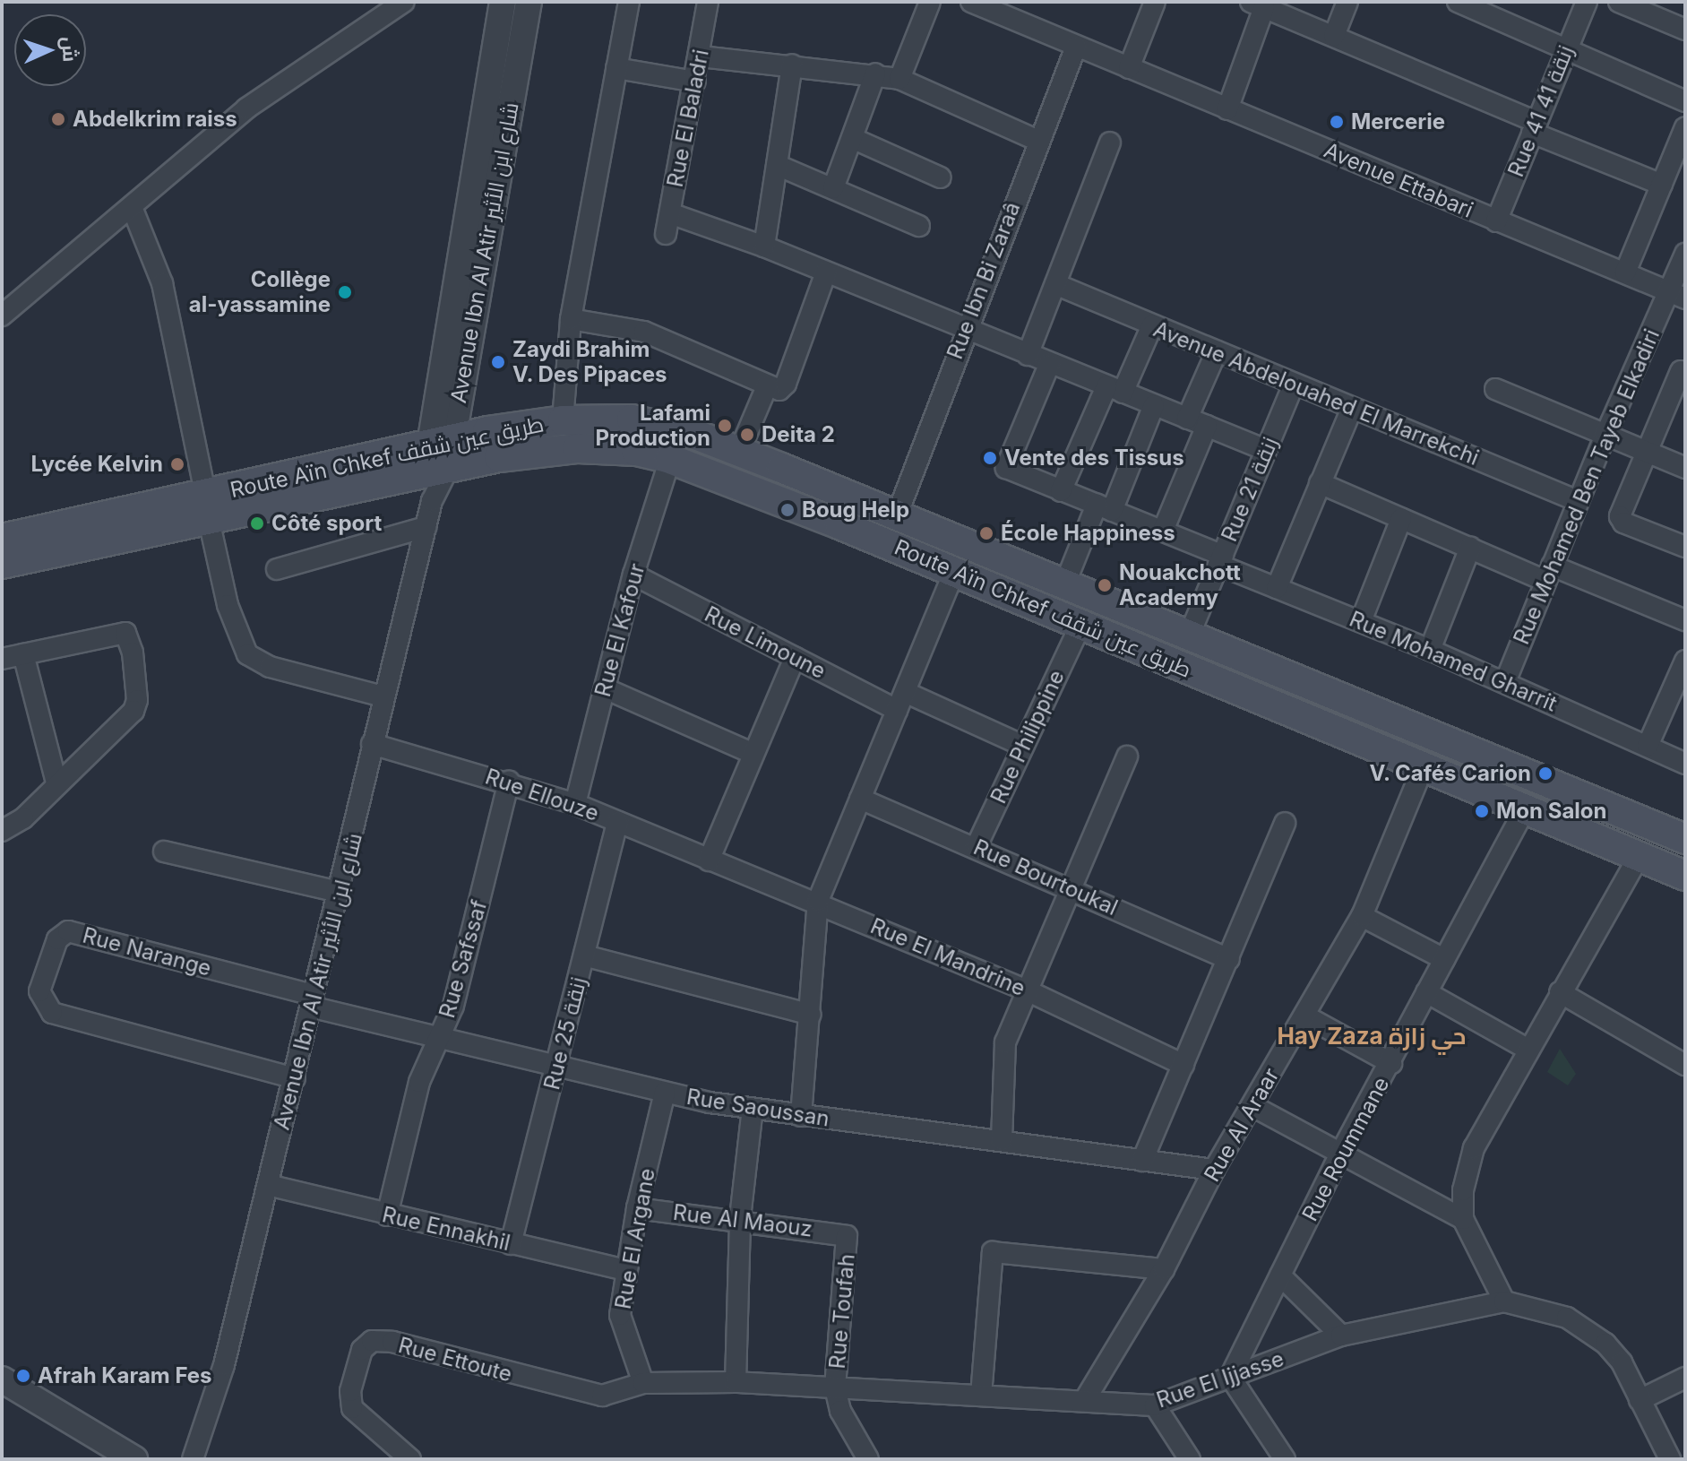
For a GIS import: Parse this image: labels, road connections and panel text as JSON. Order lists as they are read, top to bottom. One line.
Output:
{"streets":{"main road":["Route Aïn Chkef طريق عين شقف"],"street":["Rue 41 زنقة 41","Rue El Baladri","Avenue Ettabari","Avenue Ibn Al Atir شارع ابن الأثير","Rue Ibn Bi Zaraâ","Avenue Abdelouahed El Marrekchi","Rue Mohamed Ben Tayeb Elkadiri","Rue 21 زنقة","Rue El Kafour","Rue Limoune","Rue Mohamed Gharrit","Rue Philippine","Rue Ellouze","Rue Bourtoukal","Rue Narange","Rue El Mandrine","Rue Safssaf","Rue 25 زنقة","Rue Saoussan","Rue Al Araar","Rue Roummane","Rue Al Maouz","Rue Ennakhil","Rue El Argane","Rue Toufah","Rue Ettoute","Rue El Ijjasse"]},"crossings":[["Rue 41 زنقة 41","Avenue Ettabari"],["Avenue Ettabari","Rue Ibn Bi Zaraâ"],["Avenue Ettabari","Rue Mohamed Ben Tayeb Elkadiri"],["Avenue Ibn Al Atir شارع ابن الأثير","Route Aïn Chkef طريق عين شقف"],["Avenue Ibn Al Atir شارع ابن الأثير","Rue Ellouze"],["Avenue Ibn Al Atir شارع ابن الأثير","Rue Narange"],["Avenue Ibn Al Atir شارع ابن الأثير","Rue Saoussan"],["Avenue Ibn Al Atir شارع ابن الأثير","Rue Ennakhil"],["Rue Ibn Bi Zaraâ","Route Aïn Chkef طريق عين شقف"],["Avenue Abdelouahed El Marrekchi","Rue Mohamed Ben Tayeb Elkadiri"],["Avenue Abdelouahed El Marrekchi","Rue 21 زنقة"],["Route Aïn Chkef طريق عين شقف","Rue 21 زنقة"],["Route Aïn Chkef طريق عين شقف","Rue El Kafour"],["Route Aïn Chkef طريق عين شقف","Rue Philippine"],["Route Aïn Chkef طريق عين شقف","Rue Al Araar"],["Route Aïn Chkef طريق عين شقف","Rue Roummane"],["Rue Mohamed Ben Tayeb Elkadiri","Rue Mohamed Gharrit"],["Rue 21 زنقة","Rue Mohamed Gharrit"],["Rue El Kafour","Rue Limoune"],["Rue El Kafour","Rue Ellouze"],["Rue Limoune","Rue Philippine"],["Rue Philippine","Rue Bourtoukal"],["Rue Ellouze","Rue El Mandrine"],["Rue Ellouze","Rue Safssaf"],["Rue Ellouze","Rue 25 زنقة"],["Rue Narange","Rue Saoussan"],["Rue Safssaf","Rue Saoussan"],["Rue Safssaf","Rue Ennakhil"],["Rue 25 زنقة","Rue Saoussan"],["Rue 25 زنقة","Rue Ennakhil"],["Rue Saoussan","Rue Al Araar"],["Rue Saoussan","Rue El Argane"],["Rue Al Araar","Rue El Ijjasse"],["Rue Roummane","Rue El Ijjasse"],["Rue Al Maouz","Rue El Argane"],["Rue Al Maouz","Rue Toufah"],["Rue Ennakhil","Rue El Argane"],["Rue El Argane","Rue Ettoute"],["Rue El Argane","Rue El Ijjasse"],["Rue Toufah","Rue El Ijjasse"],["Rue Ettoute","Rue El Ijjasse"]],"districts":["Hay Zaza حي زازة"],"places":["Abdelkrim raiss","Mercerie","Collège al-yassamine","Zaydi Brahim V. Des Pipaces","Lafami Production","Deita 2","Vente des Tissus","Lycée Kelvin","Boug Help","Côté sport","École Happiness","Nouakchott Academy","V. Cafés Carion","Mon Salon","Afrah Karam Fes"],"north":"right"}
